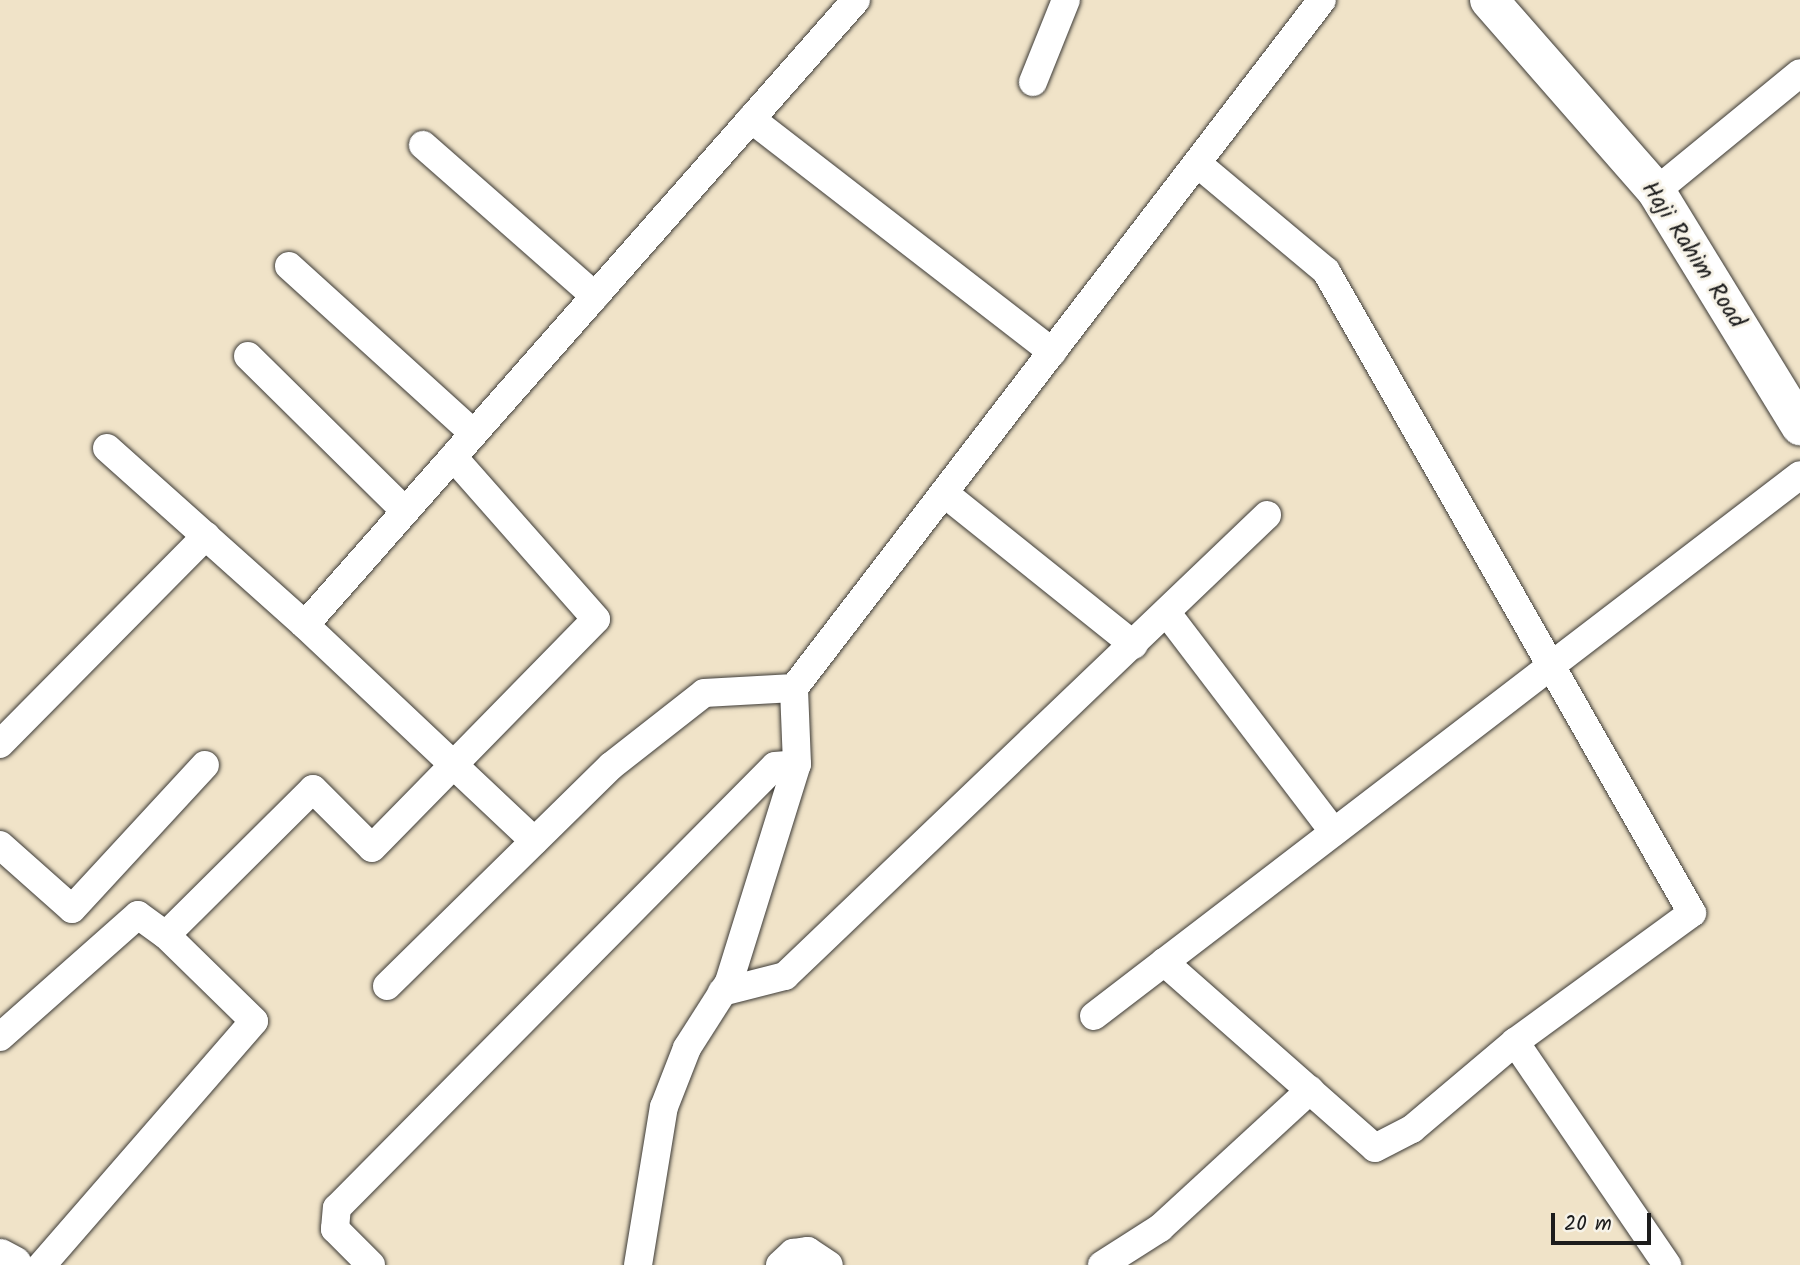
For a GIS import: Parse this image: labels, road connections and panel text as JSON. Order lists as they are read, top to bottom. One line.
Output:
{"streets":{"main road":["Haji Rahim Road"]},"scale_bar":"20 m"}
